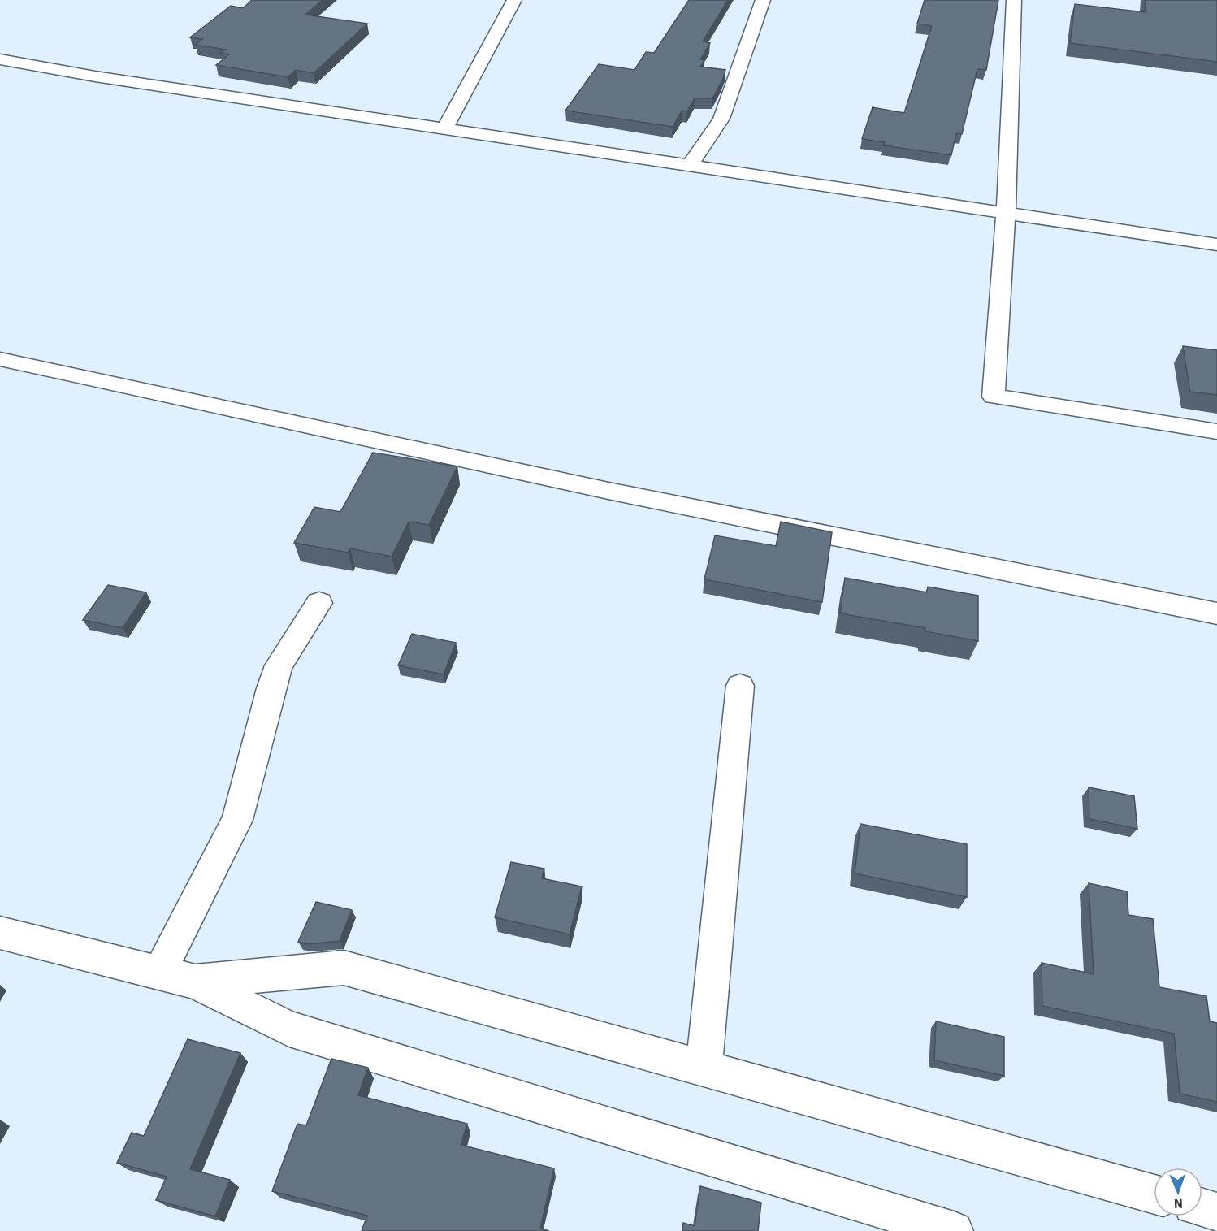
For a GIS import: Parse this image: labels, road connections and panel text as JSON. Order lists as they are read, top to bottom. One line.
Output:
{"north":"bottom"}
